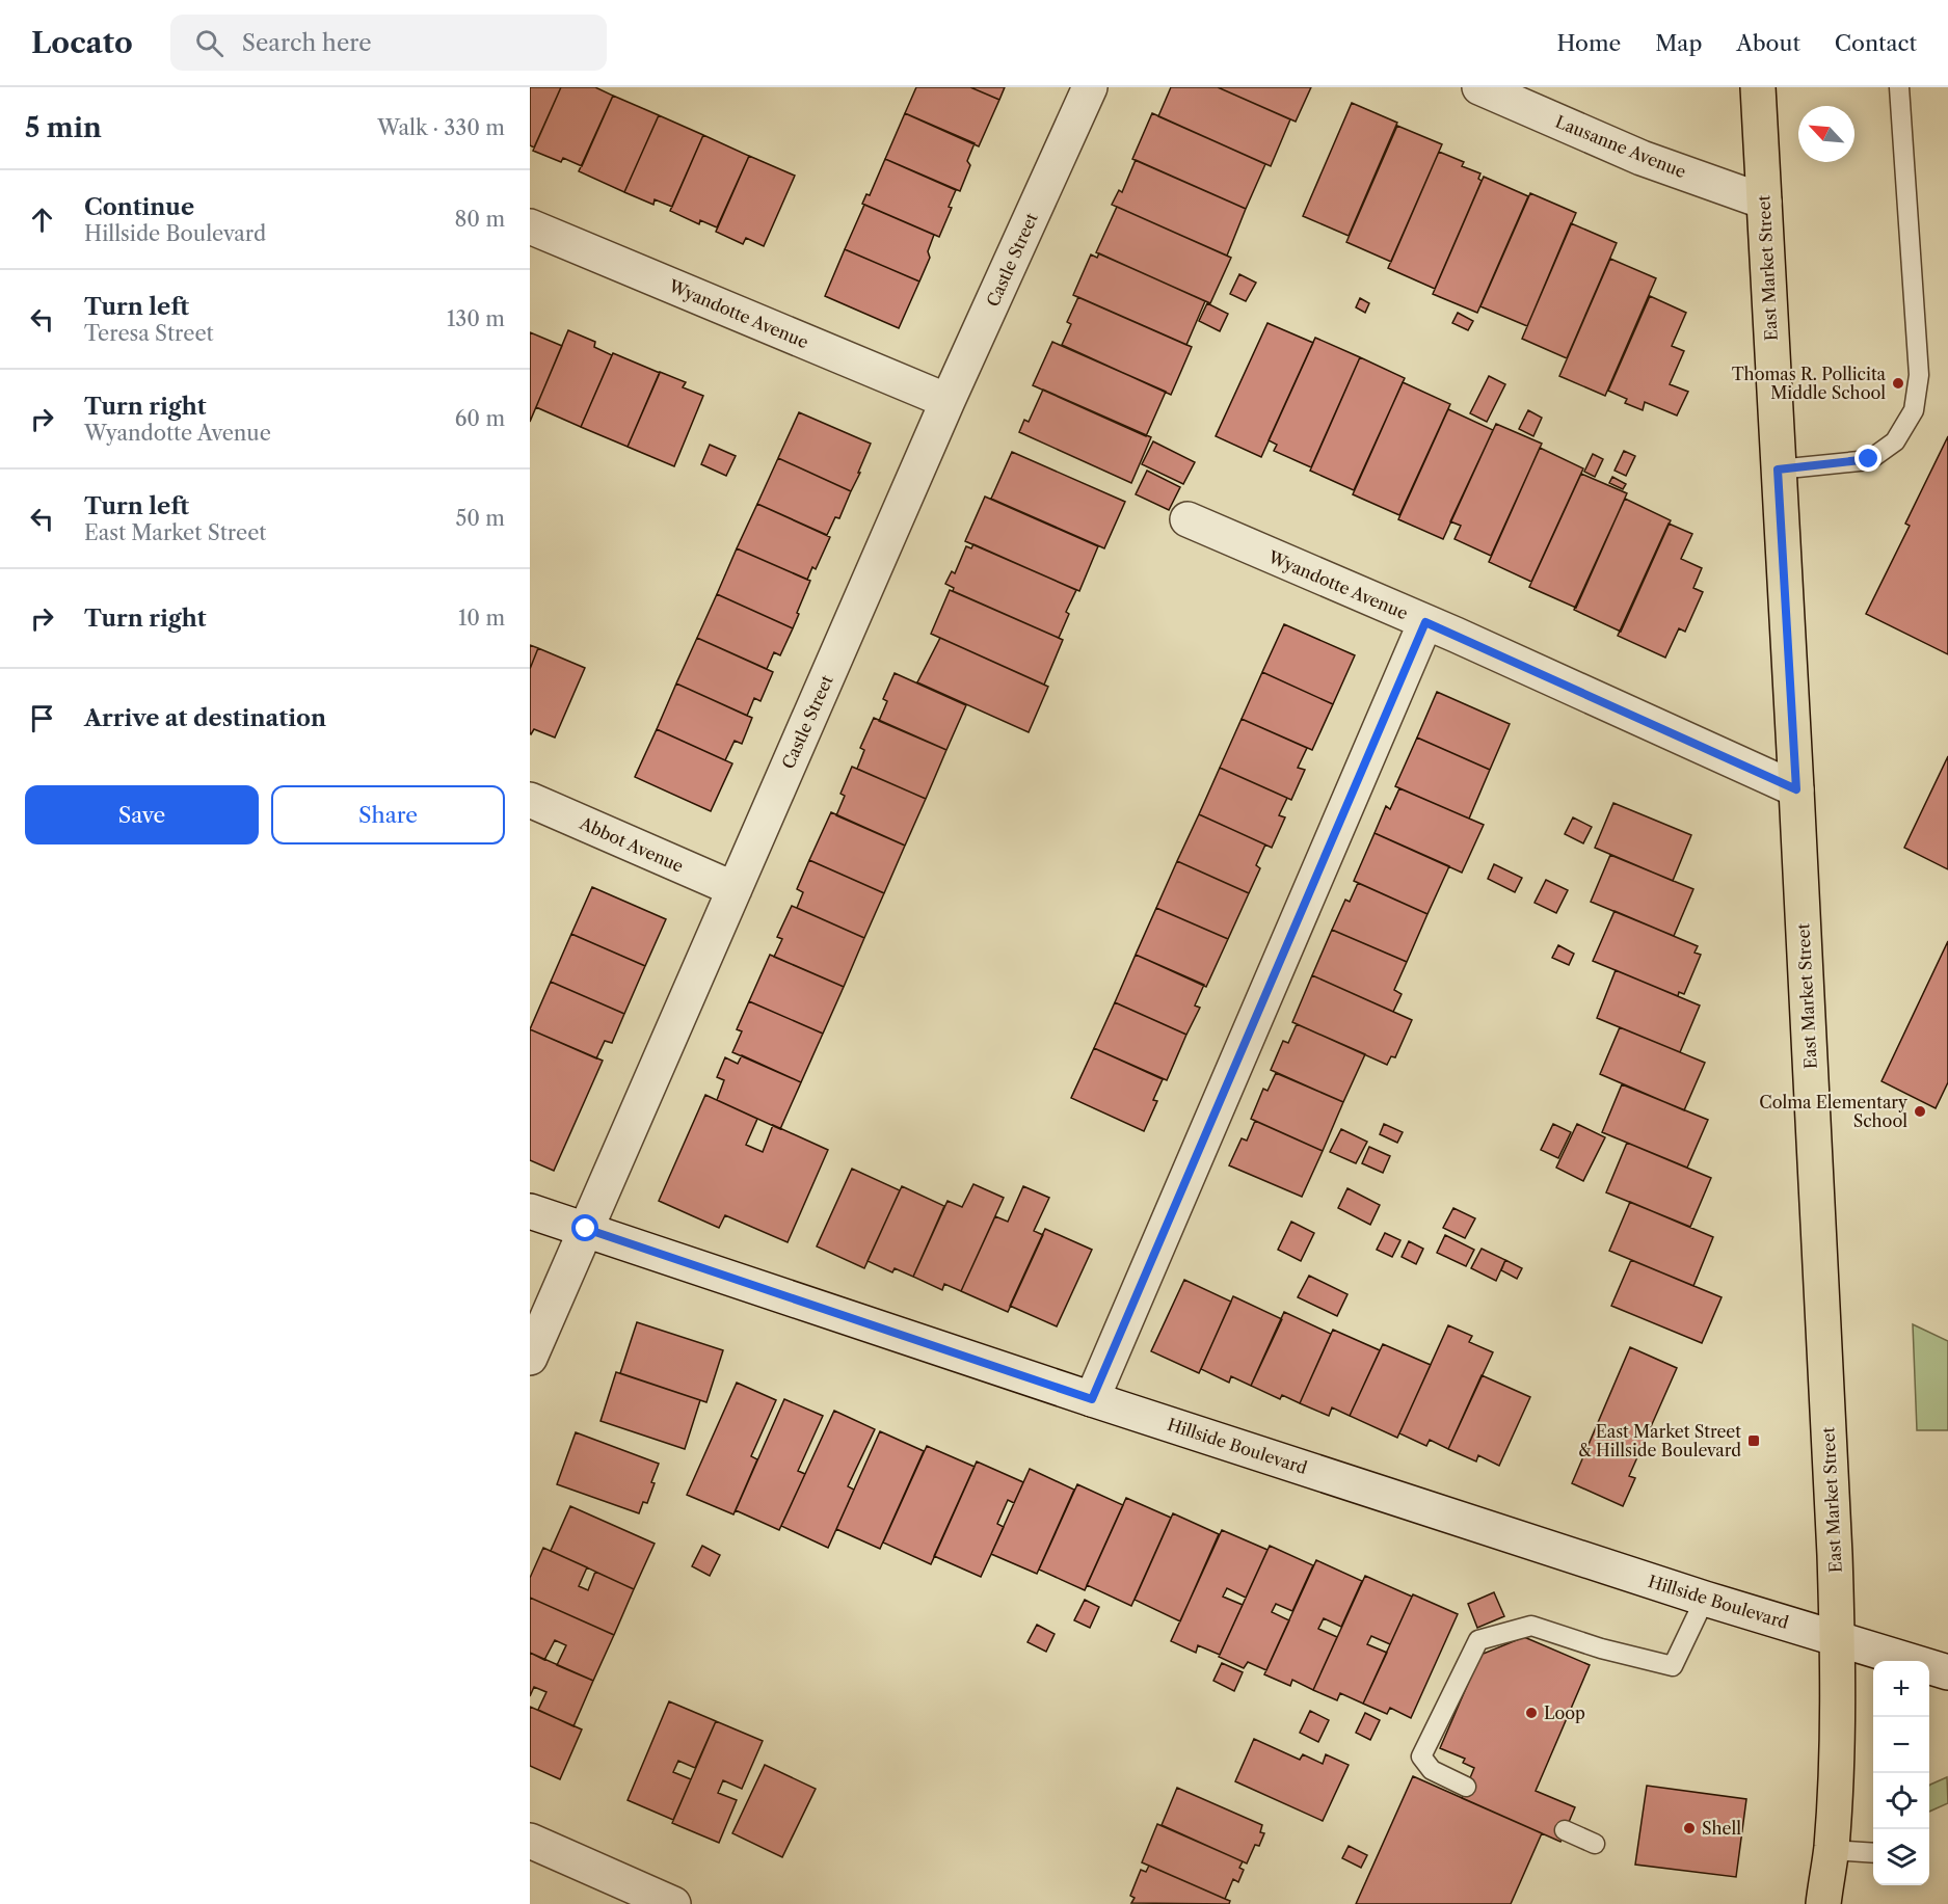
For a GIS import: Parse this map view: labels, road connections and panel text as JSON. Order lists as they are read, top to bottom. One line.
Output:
{"streets":{"main road":["East Market Street"],"street":["Lausanne Avenue","Castle Street","Wyandotte Avenue","Abbot Avenue","Hillside Boulevard"]},"crossings":[["Lausanne Avenue","East Market Street"],["Castle Street","Wyandotte Avenue"],["Castle Street","Abbot Avenue"],["Castle Street","Hillside Boulevard"],["East Market Street","Wyandotte Avenue"],["East Market Street","Hillside Boulevard"]],"places":{"other":["Thomas R. Pollicita Middle School","Colma Elementary School","Loop","Shell"],"transit":["East Market Street & Hillside Boulevard"]},"north":"top left","page":{"header":"Locato","search":"Search here","nav":["Home","Map","About","Contact"],"heading":["5 min","Walk · 330 m"],"list":[["Continue","Hillside Boulevard","80 m"],["Turn left","Teresa Street","130 m"],["Turn right","Wyandotte Avenue","60 m"],["Turn left","East Market Street","50 m"],["Turn right","10 m"],"Arrive at destination"],"buttons":["Save","Share"],"map_buttons":["+","−"]}}
